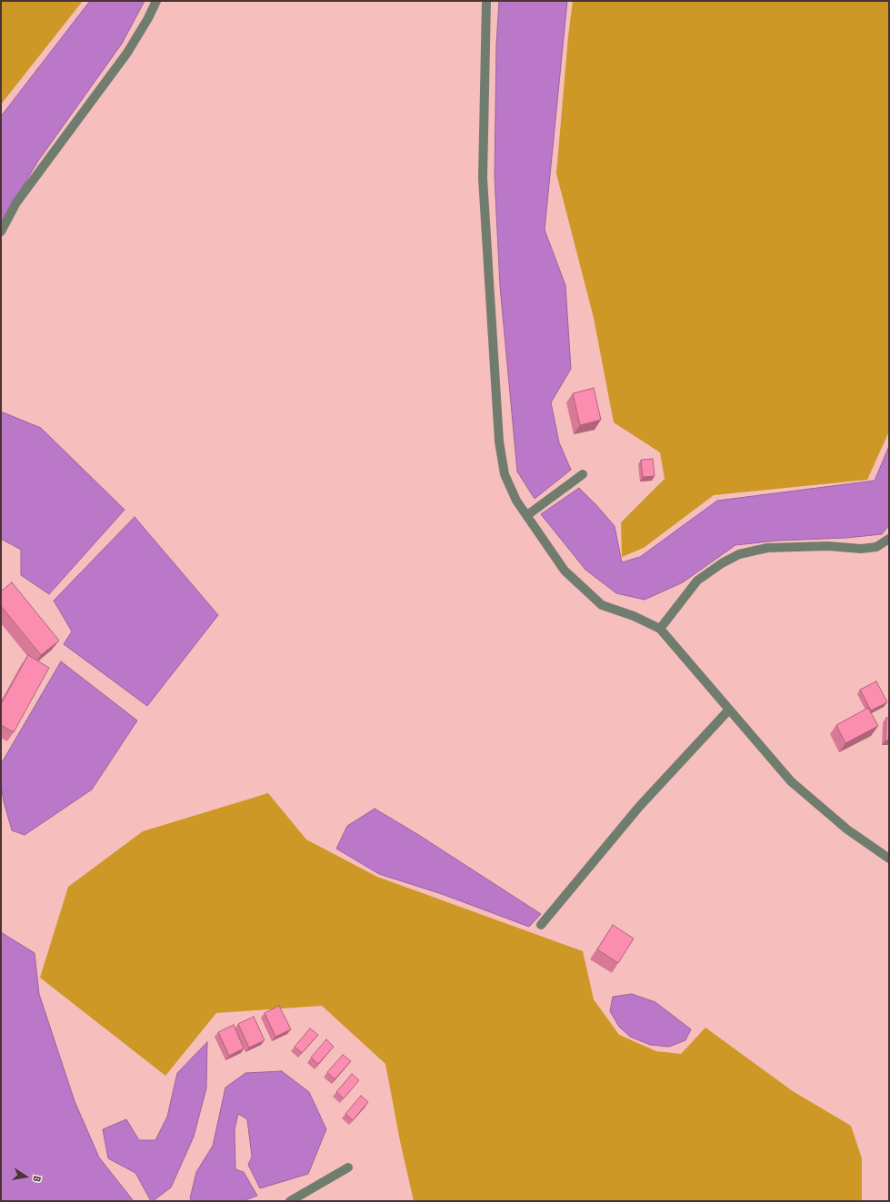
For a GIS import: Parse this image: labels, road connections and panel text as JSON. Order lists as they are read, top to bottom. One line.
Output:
{"north":"right"}
